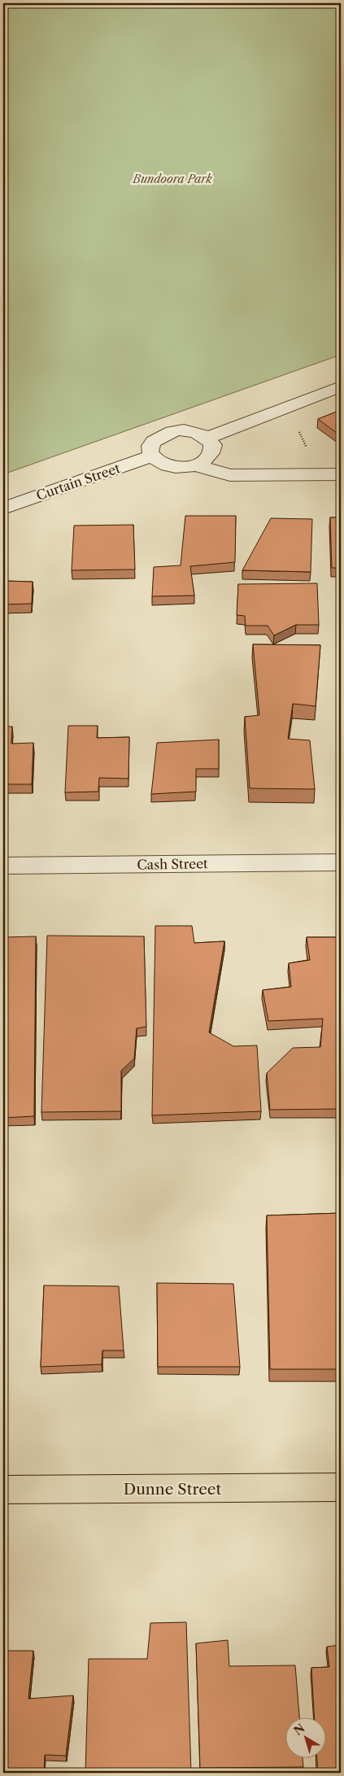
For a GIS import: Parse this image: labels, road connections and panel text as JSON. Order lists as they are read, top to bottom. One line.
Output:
{"streets":{"main road":["Dunne Street"],"street":["Curtain Street","Cash Street"]},"parks":["Bundoora Park"],"north":"top left"}
